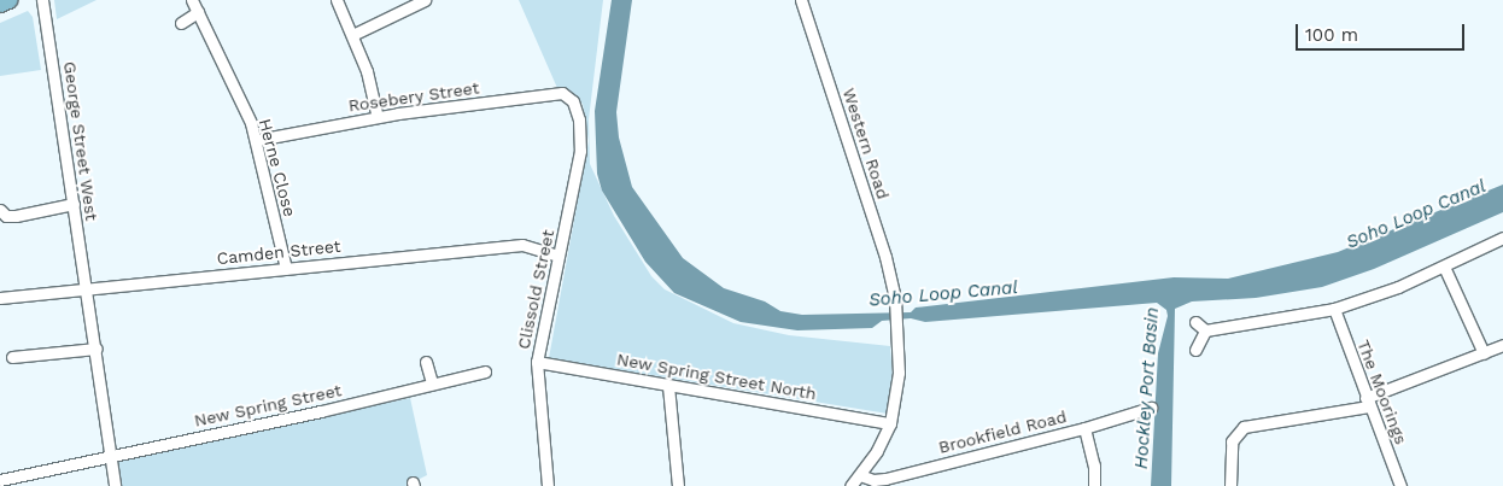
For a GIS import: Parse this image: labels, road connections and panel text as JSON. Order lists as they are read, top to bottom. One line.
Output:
{"streets":{"street":["Rosebery Street","George Street West","Western Road","Herne Close","Camden Street","Clissold Street","New Spring Street North","The Moorings","New Spring Street","Brookfield Road"]},"crossings":[["Rosebery Street","Herne Close"],["Rosebery Street","Clissold Street"],["George Street West","Camden Street"],["Western Road","New Spring Street North"],["Herne Close","Camden Street"],["Camden Street","Clissold Street"],["Clissold Street","New Spring Street North"]],"water":["Soho Loop Canal","Hockley Port Basin"],"scale_bar":"100 m"}
